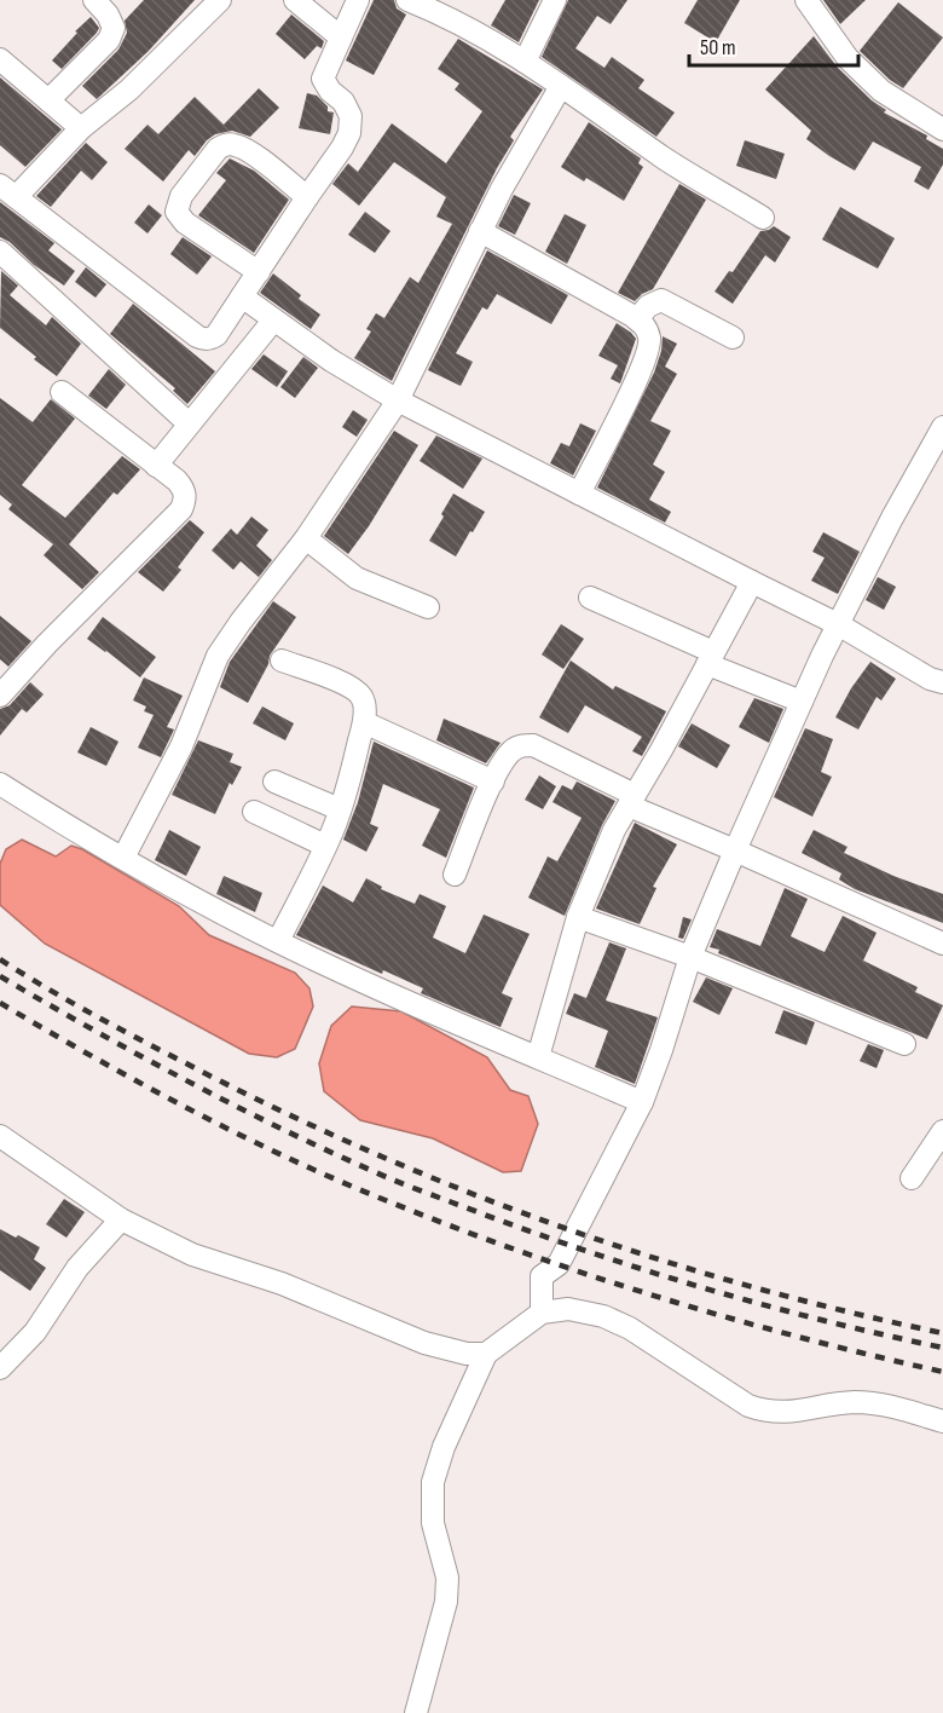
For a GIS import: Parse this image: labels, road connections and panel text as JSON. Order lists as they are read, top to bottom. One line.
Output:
{"scale_bar":"50 m"}
